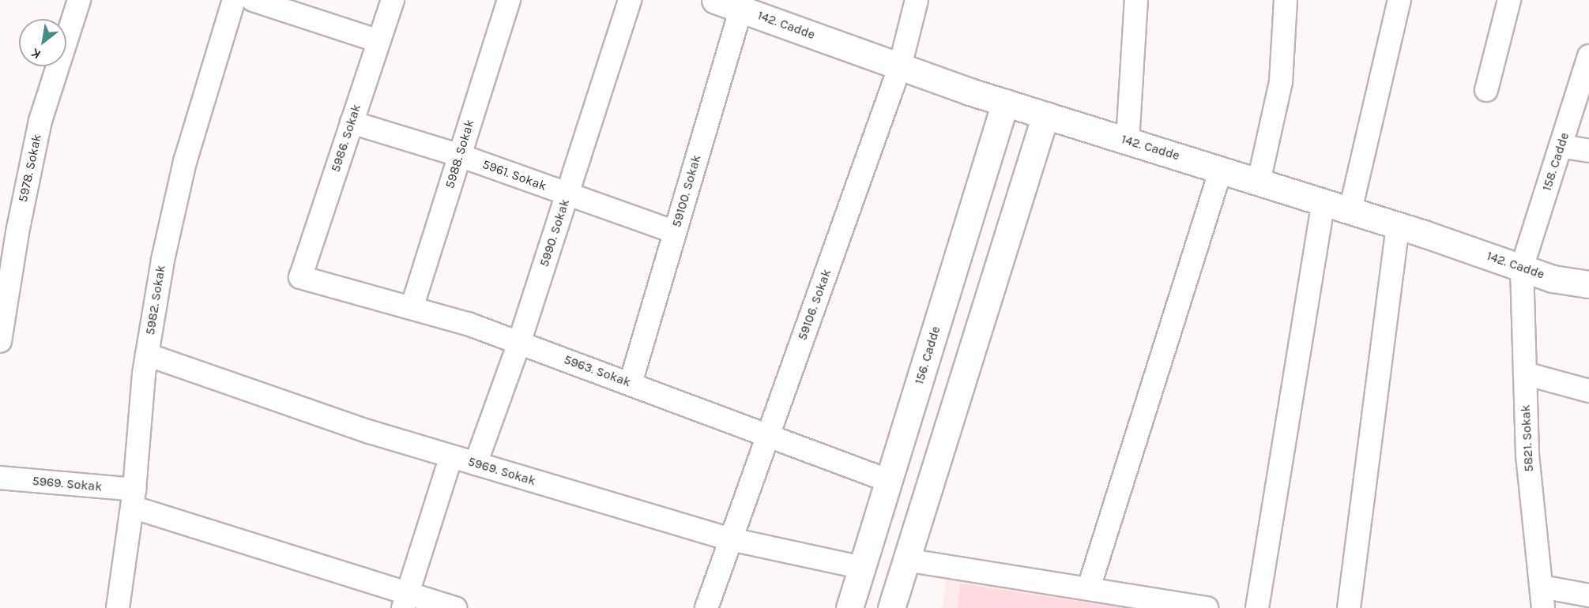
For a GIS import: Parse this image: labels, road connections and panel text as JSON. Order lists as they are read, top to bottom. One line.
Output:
{"streets":{"street":["142. Cadde","5986. Sokak","5988. Sokak","158. Cadde","5978. Sokak","5961. Sokak","59100. Sokak","5990. Sokak","5982. Sokak","59106. Sokak","156. Cadde","5963. Sokak","5821. Sokak","5969. Sokak"]},"crossings":[["142. Cadde","158. Cadde"],["142. Cadde","59100. Sokak"],["142. Cadde","59106. Sokak"],["142. Cadde","156. Cadde"],["142. Cadde","5821. Sokak"],["5986. Sokak","5961. Sokak"],["5986. Sokak","5963. Sokak"],["5988. Sokak","5961. Sokak"],["5988. Sokak","5963. Sokak"],["158. Cadde","5821. Sokak"],["5961. Sokak","59100. Sokak"],["5961. Sokak","5990. Sokak"],["59100. Sokak","5963. Sokak"],["5990. Sokak","5963. Sokak"],["5990. Sokak","5969. Sokak"],["5982. Sokak","5969. Sokak"],["59106. Sokak","5963. Sokak"],["59106. Sokak","5969. Sokak"],["156. Cadde","5963. Sokak"],["156. Cadde","5969. Sokak"]],"north":"bottom left"}
